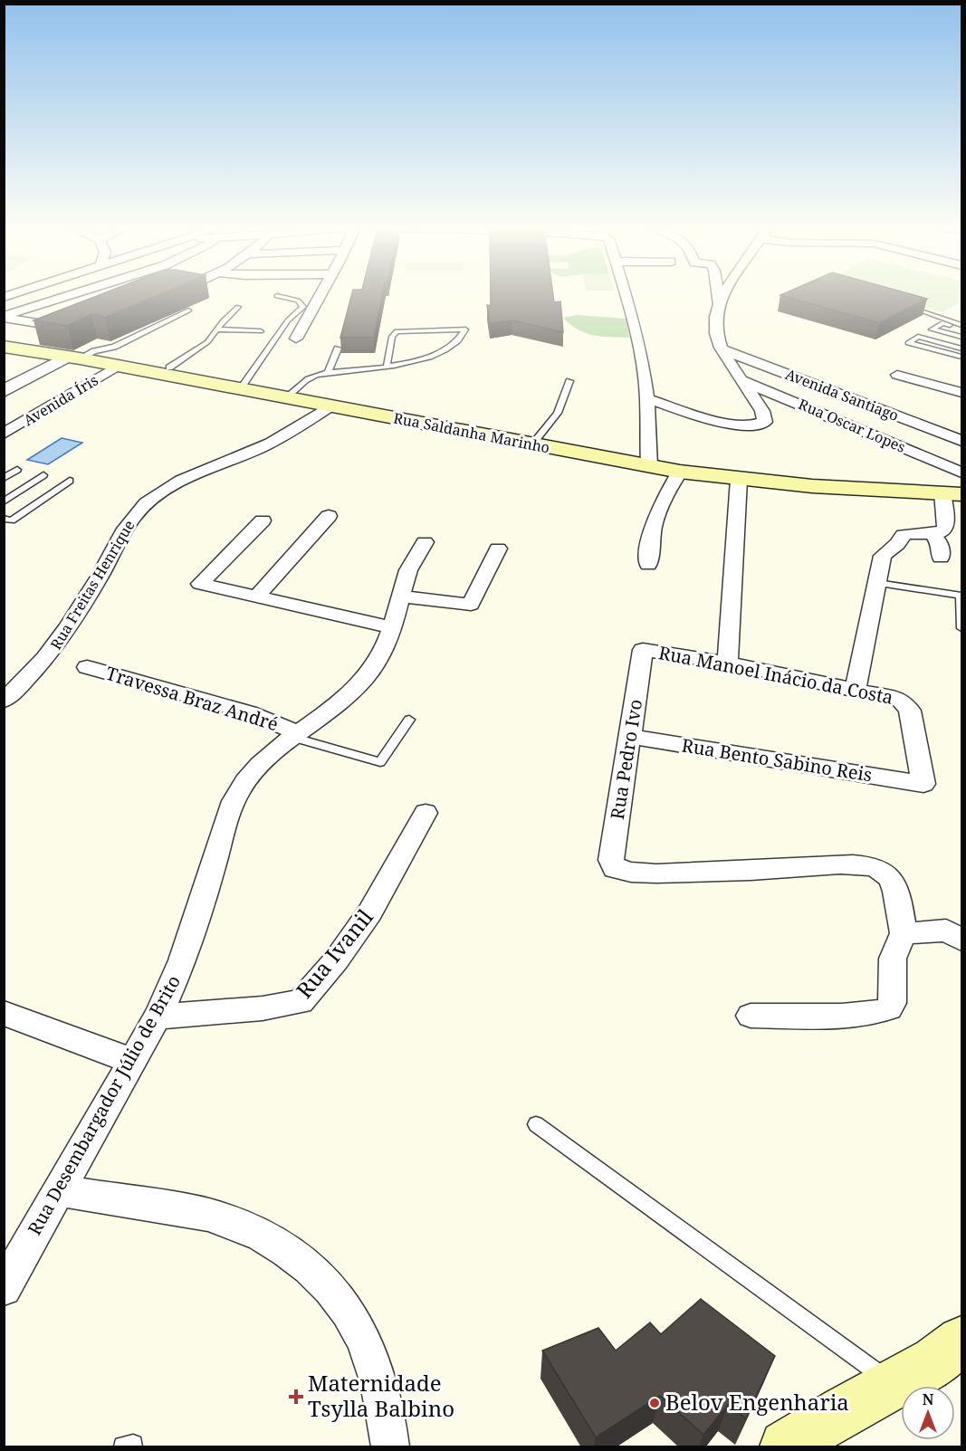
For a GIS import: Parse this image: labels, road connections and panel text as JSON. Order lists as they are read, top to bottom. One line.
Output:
{"streets":{"main road":["Rua Saldanha Marinho"],"street":["Avenida Santiago","Avenida Íris","Rua Oscar Lopes","Rua Freitas Henrique","Rua Manoel Inácio da Costa","Travessa Braz André","Rua Pedro Ivo","Rua Bento Sabino Reis","Rua Ivanil","Rua Desembargador Júlio de Brito"]},"crossings":[["Avenida Íris","Rua Saldanha Marinho"],["Rua Saldanha Marinho","Rua Freitas Henrique"],["Rua Manoel Inácio da Costa","Rua Pedro Ivo"],["Rua Manoel Inácio da Costa","Rua Bento Sabino Reis"],["Travessa Braz André","Rua Desembargador Júlio de Brito"],["Rua Pedro Ivo","Rua Bento Sabino Reis"],["Rua Ivanil","Rua Desembargador Júlio de Brito"]],"places":{"health":["Maternidade Tsylla Balbino"],"other":["Belov Engenharia"]},"north":"top"}
